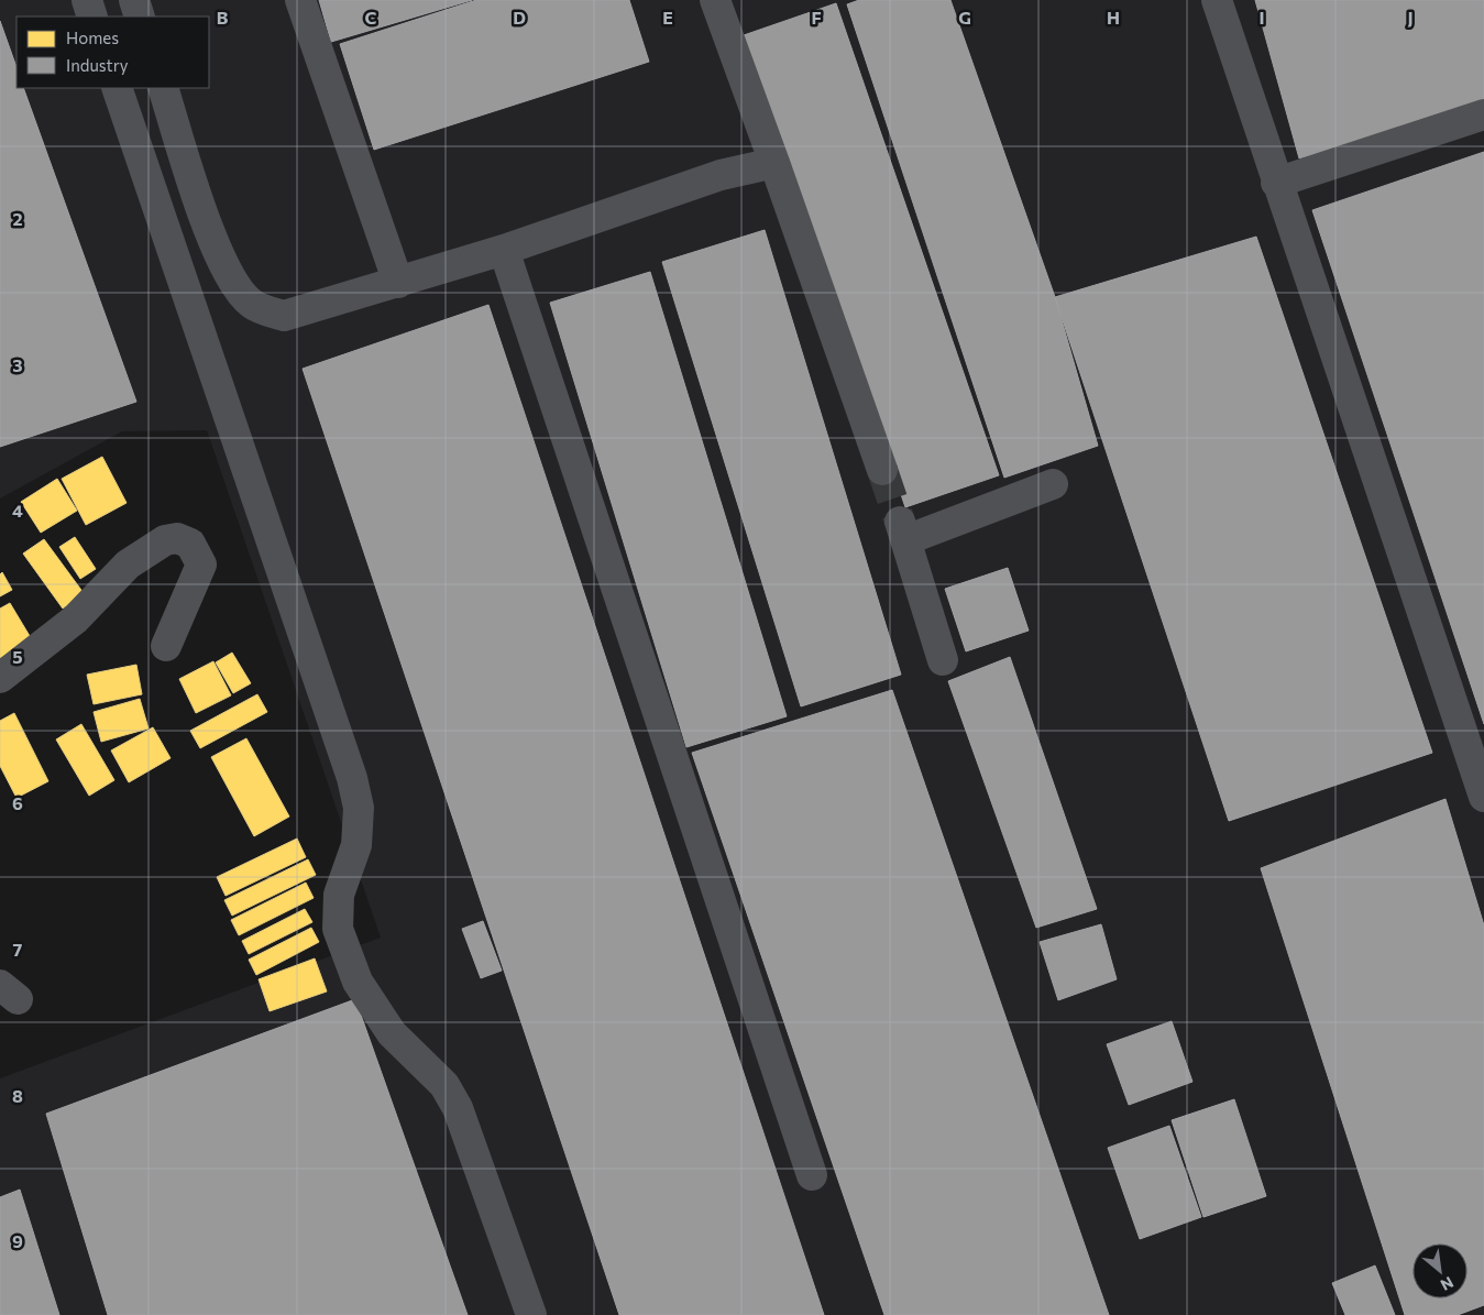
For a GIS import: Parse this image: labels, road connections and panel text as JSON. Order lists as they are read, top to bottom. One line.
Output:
{"legend":["Homes","Industry"],"north":"bottom right","grid":{"columns":["B","C","D","E","F","G","H","I","J"],"rows":["2","3","4","5","6","7","8","9"]}}
